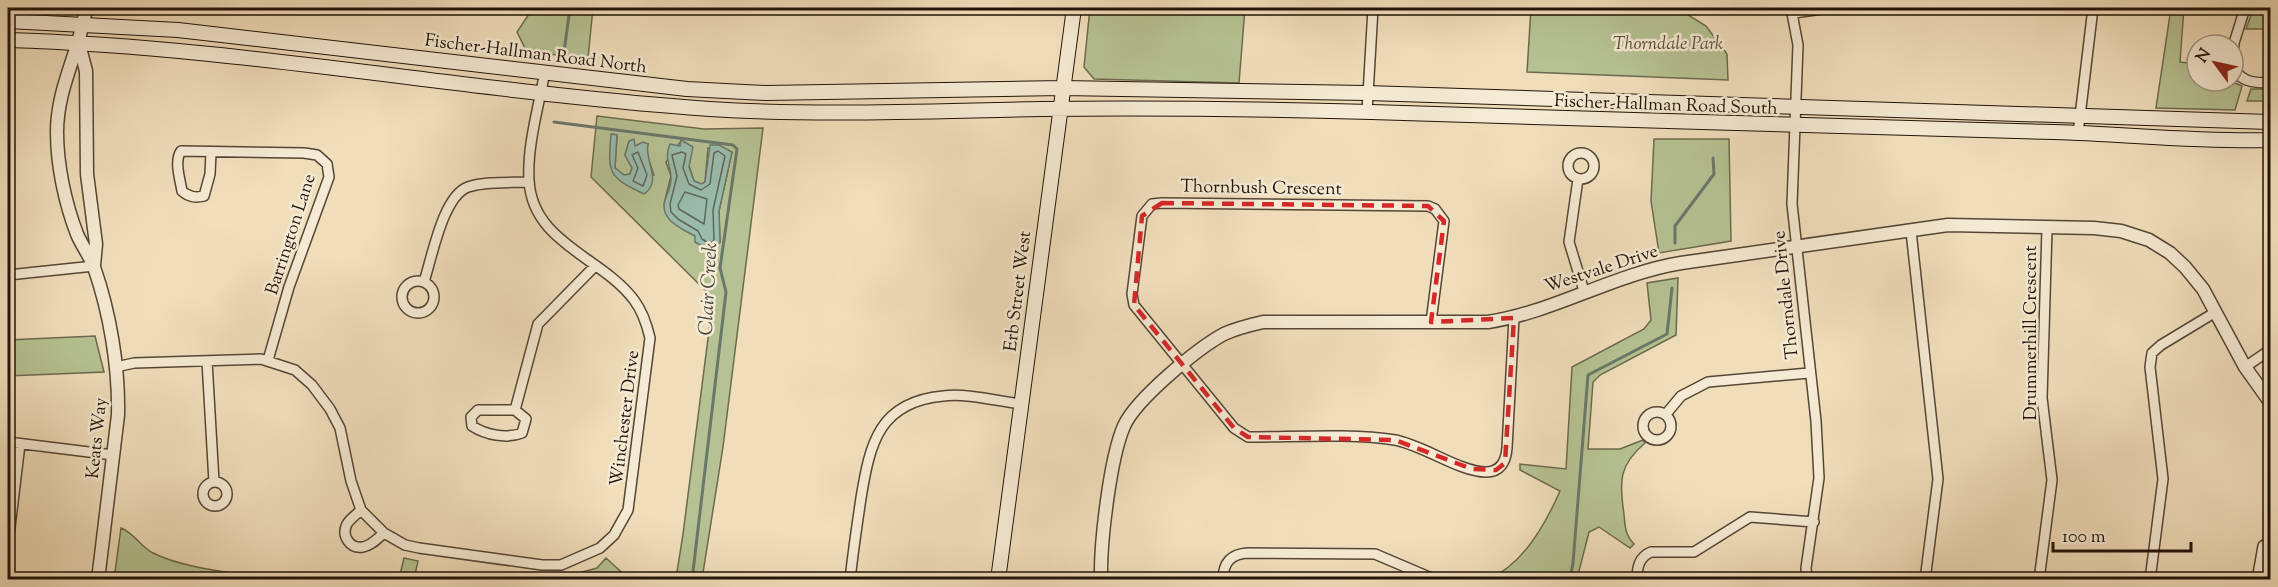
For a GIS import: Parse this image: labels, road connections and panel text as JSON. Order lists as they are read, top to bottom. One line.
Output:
{"streets":{"main road":["Fischer-Hallman Road North","Fischer-Hallman Road South","Erb Street West"],"street":["Thornbush Crescent","Barrington Lane","Westvale Drive","Thorndale Drive","Drummerhill Crescent","Winchester Drive","Keats Way"]},"crossings":[["Fischer-Hallman Road North","Fischer-Hallman Road South"],["Fischer-Hallman Road North","Erb Street West"],["Fischer-Hallman Road North","Winchester Drive"],["Fischer-Hallman Road North","Keats Way"],["Fischer-Hallman Road South","Erb Street West"],["Fischer-Hallman Road South","Thorndale Drive"],["Thornbush Crescent","Westvale Drive"],["Barrington Lane","Winchester Drive"],["Westvale Drive","Thorndale Drive"],["Westvale Drive","Drummerhill Crescent"],["Winchester Drive","Keats Way"]],"water":["Clair Creek"],"parks":["Thorndale Park"],"scale_bar":"100 m","north":"top left"}
